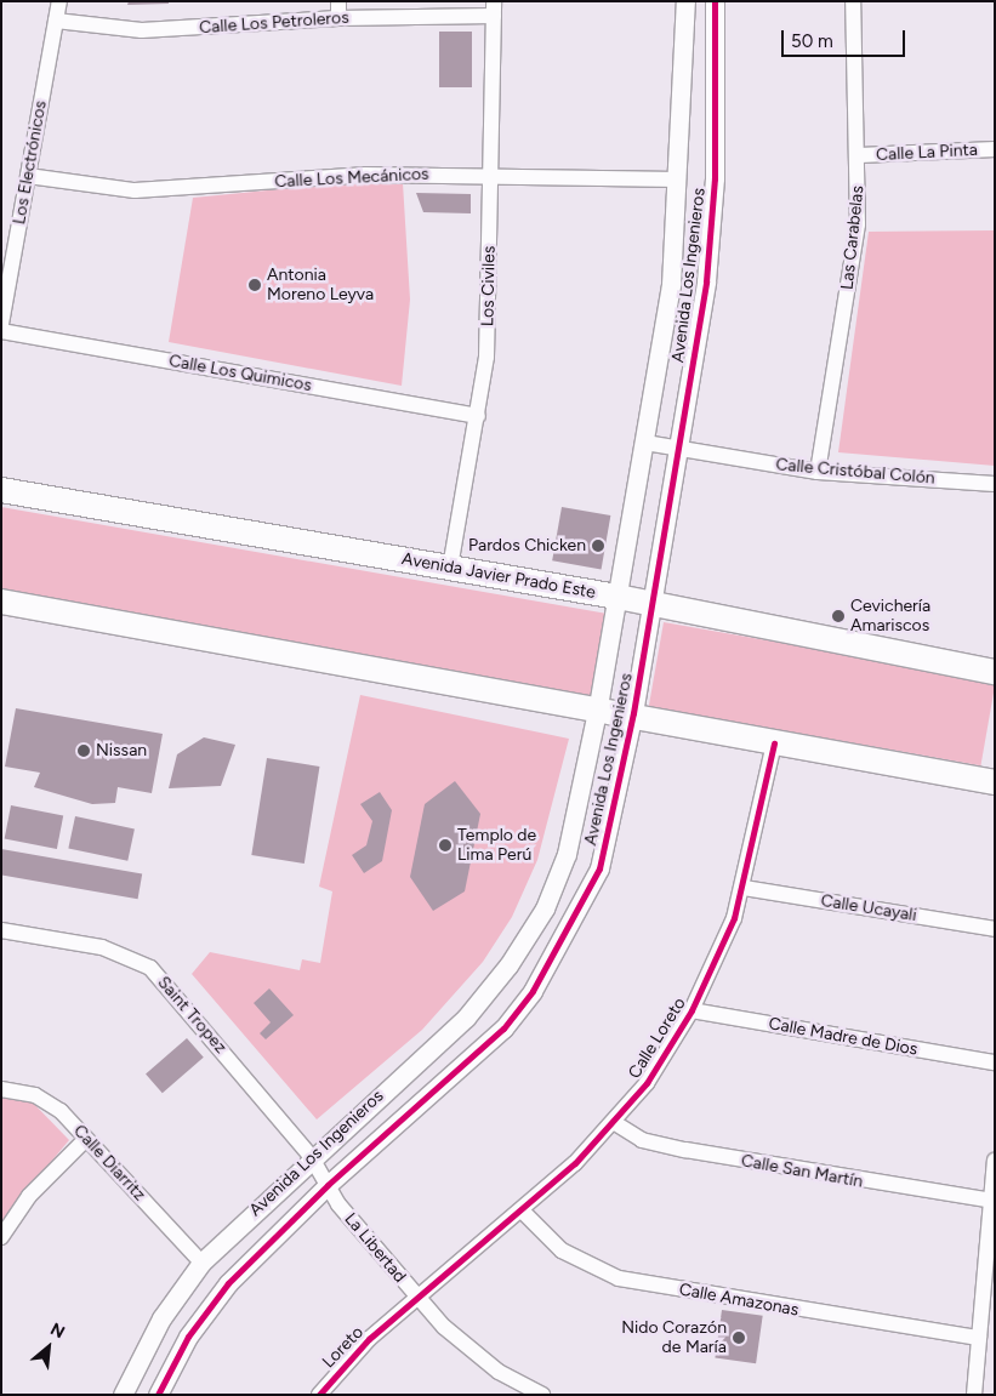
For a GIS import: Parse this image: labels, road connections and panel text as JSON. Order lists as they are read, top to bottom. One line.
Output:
{"streets":{"main road":["Avenida Javier Prado Este"],"street":["Calle Los Petroleros","Calle La Pinta","Los Electrónicos","Calle Los Mecánicos","Las Carabelas","Avenida Los Ingenieros","Los Civiles","Calle Los Quimicos","Calle Cristóbal Colón","Calle Ucayali","Saint Tropez","Calle Madre de Dios","Calle Loreto","Calle Diarritz","Calle San Martín","La Libertad","Calle Amazonas","Loreto"]},"crossings":[["Calle Los Petroleros","Los Electrónicos"],["Calle Los Petroleros","Los Civiles"],["Calle La Pinta","Las Carabelas"],["Los Electrónicos","Calle Los Mecánicos"],["Calle Los Mecánicos","Avenida Los Ingenieros"],["Calle Los Mecánicos","Los Civiles"],["Las Carabelas","Calle Cristóbal Colón"],["Avenida Los Ingenieros","Calle Cristóbal Colón"],["Avenida Los Ingenieros","Avenida Javier Prado Este"],["Avenida Los Ingenieros","Saint Tropez"],["Avenida Los Ingenieros","Calle Diarritz"],["Avenida Los Ingenieros","La Libertad"],["Los Civiles","Calle Los Quimicos"],["Los Civiles","Avenida Javier Prado Este"],["Calle Ucayali","Calle Loreto"],["Saint Tropez","La Libertad"],["Calle Madre de Dios","Calle Loreto"],["Calle Loreto","Calle San Martín"],["Calle Loreto","La Libertad"],["Calle Loreto","Calle Amazonas"],["Calle Loreto","Loreto"],["La Libertad","Loreto"]],"places":["Antonia Moreno Leyva","Pardos Chicken","Cevichería Amariscos","Nissan","Templo de Lima Perú","Nido Corazón de María"],"scale_bar":"50 m","north":"top right"}
